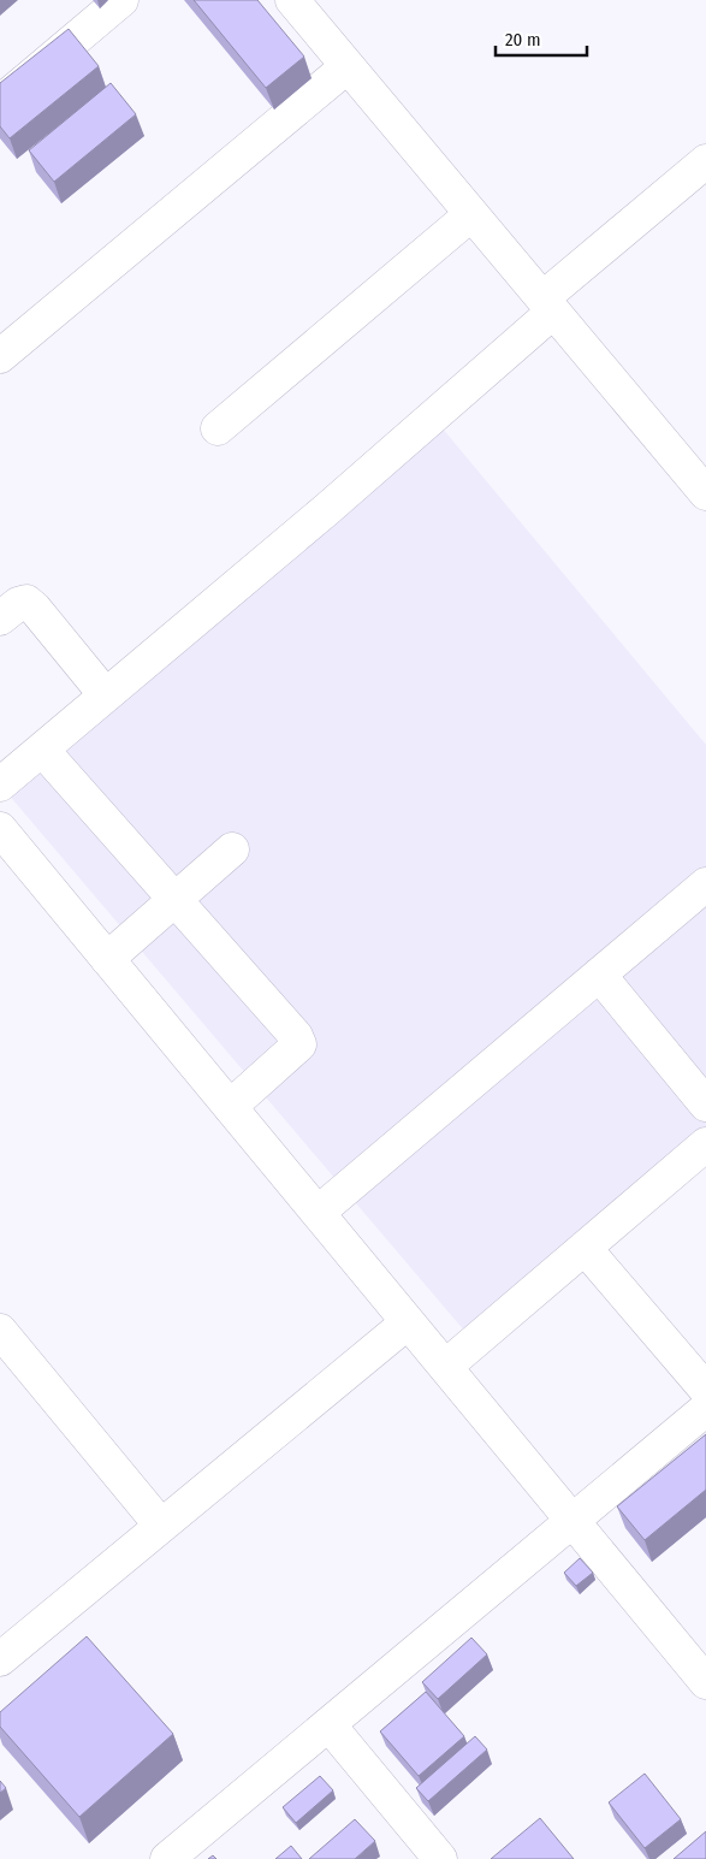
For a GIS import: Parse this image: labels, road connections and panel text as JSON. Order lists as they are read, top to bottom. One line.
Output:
{"scale_bar":"20 m"}
